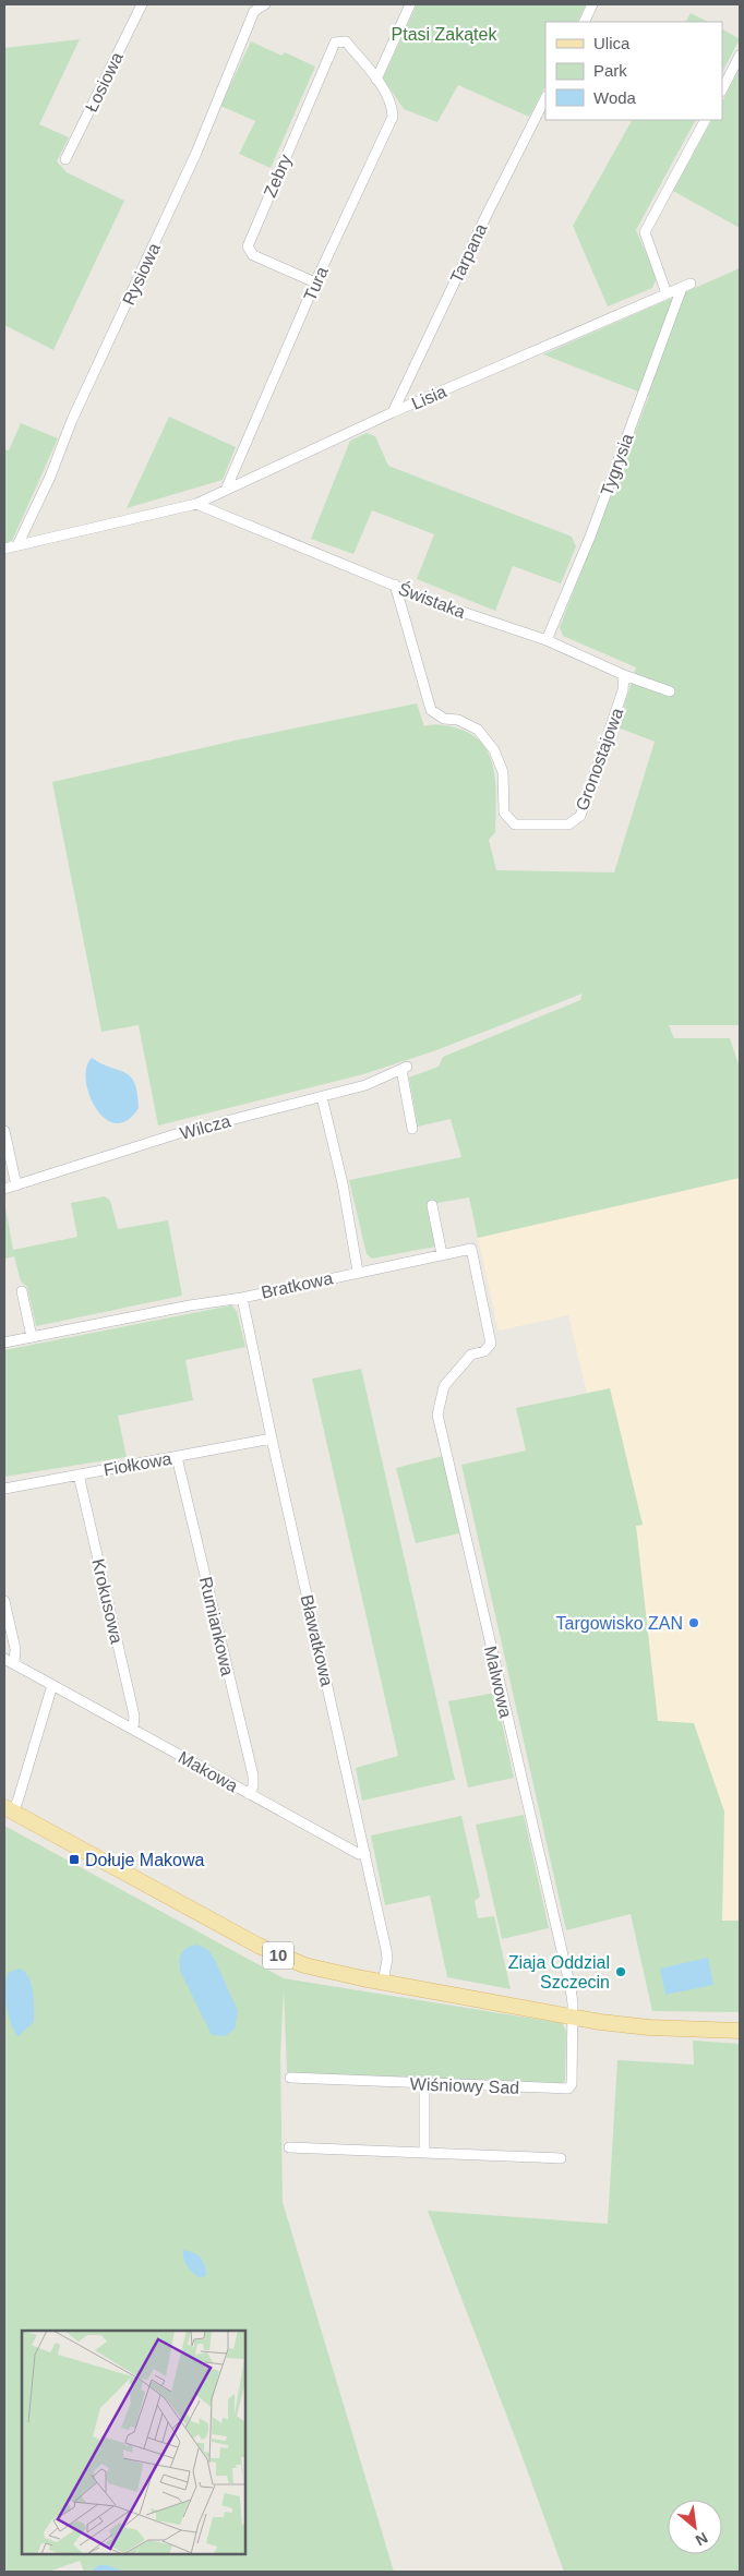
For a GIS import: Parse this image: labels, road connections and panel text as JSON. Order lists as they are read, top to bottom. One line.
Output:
{"streets":{"main road":["10"],"street":["Łosiowa","Zebry","Tarpana","Rysiowa","Tura","Lisia","Tygrysia","Świstaka","Gronostajowa","Wilcza","Bratkowa","Fiołkowa","Krokusowa","Rumiankowa","Bławatkowa","Malwowa","Makowa","Wiśniowy Sad"]},"crossings":[["Zebry","Tura"],["Tarpana","Lisia"],["Rysiowa","Lisia"],["Tura","Lisia"],["Lisia","Tygrysia"],["Lisia","Świstaka"],["Tygrysia","Świstaka"],["Świstaka","Gronostajowa"],["Bratkowa","Bławatkowa"],["Bratkowa","Malwowa"],["Fiołkowa","Krokusowa"],["Fiołkowa","Rumiankowa"],["Fiołkowa","Bławatkowa"],["Krokusowa","Makowa"],["Rumiankowa","Makowa"],["Bławatkowa","Makowa"],["Bławatkowa","10"],["Malwowa","10"],["Malwowa","Wiśniowy Sad"],["10","Wiśniowy Sad"]],"parks":["Ptasi Zakątek"],"places":{"other":["Targowisko ZAN","Ziaja Oddzial Szczecin"],"transit":["Dołuje Makowa"]},"legend":["Ulica","Park","Woda"],"north":"bottom right"}
